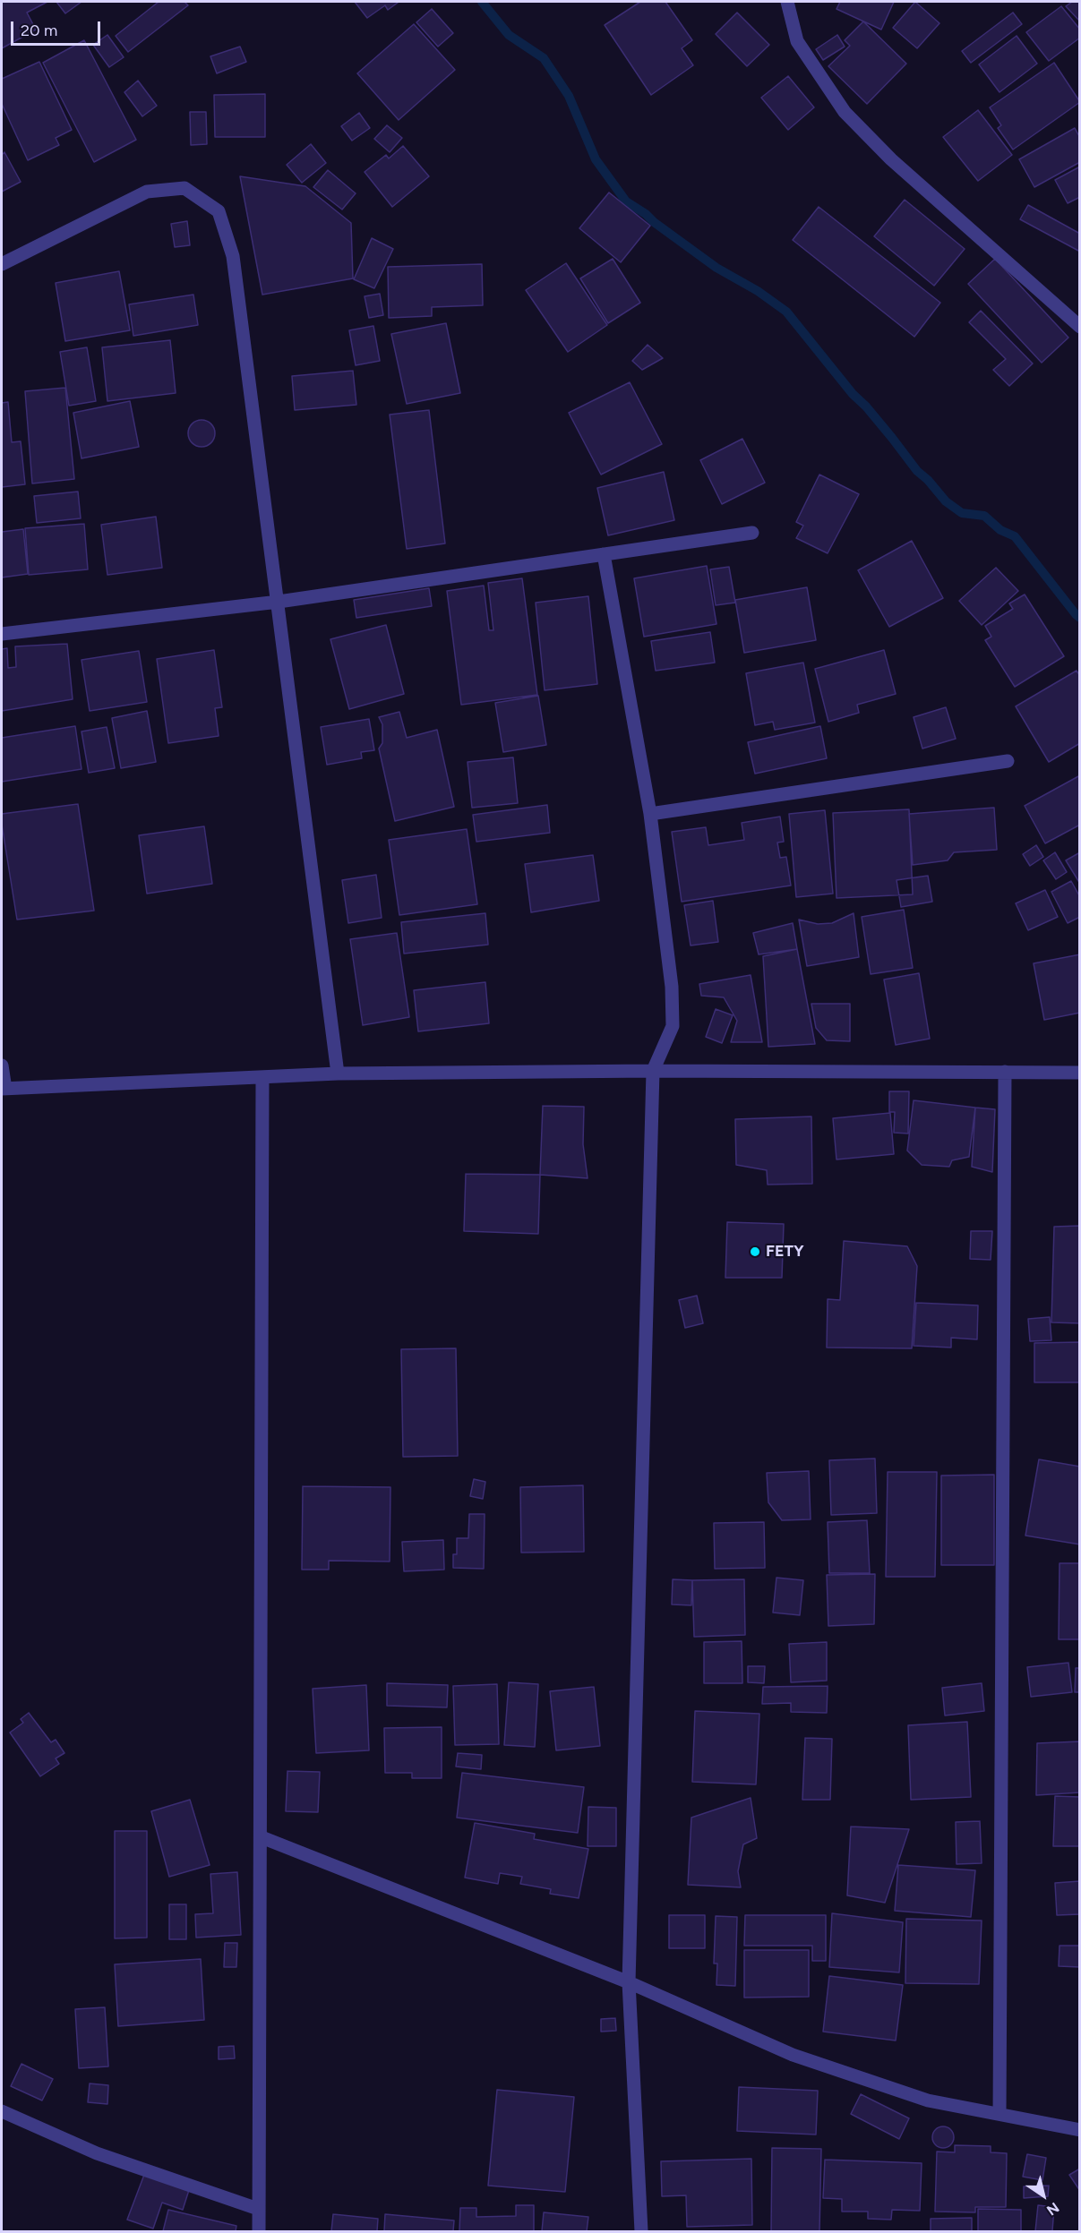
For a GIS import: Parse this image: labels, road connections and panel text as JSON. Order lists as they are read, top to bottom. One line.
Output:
{"places":["FETY"],"scale_bar":"20 m","north":"bottom right"}
